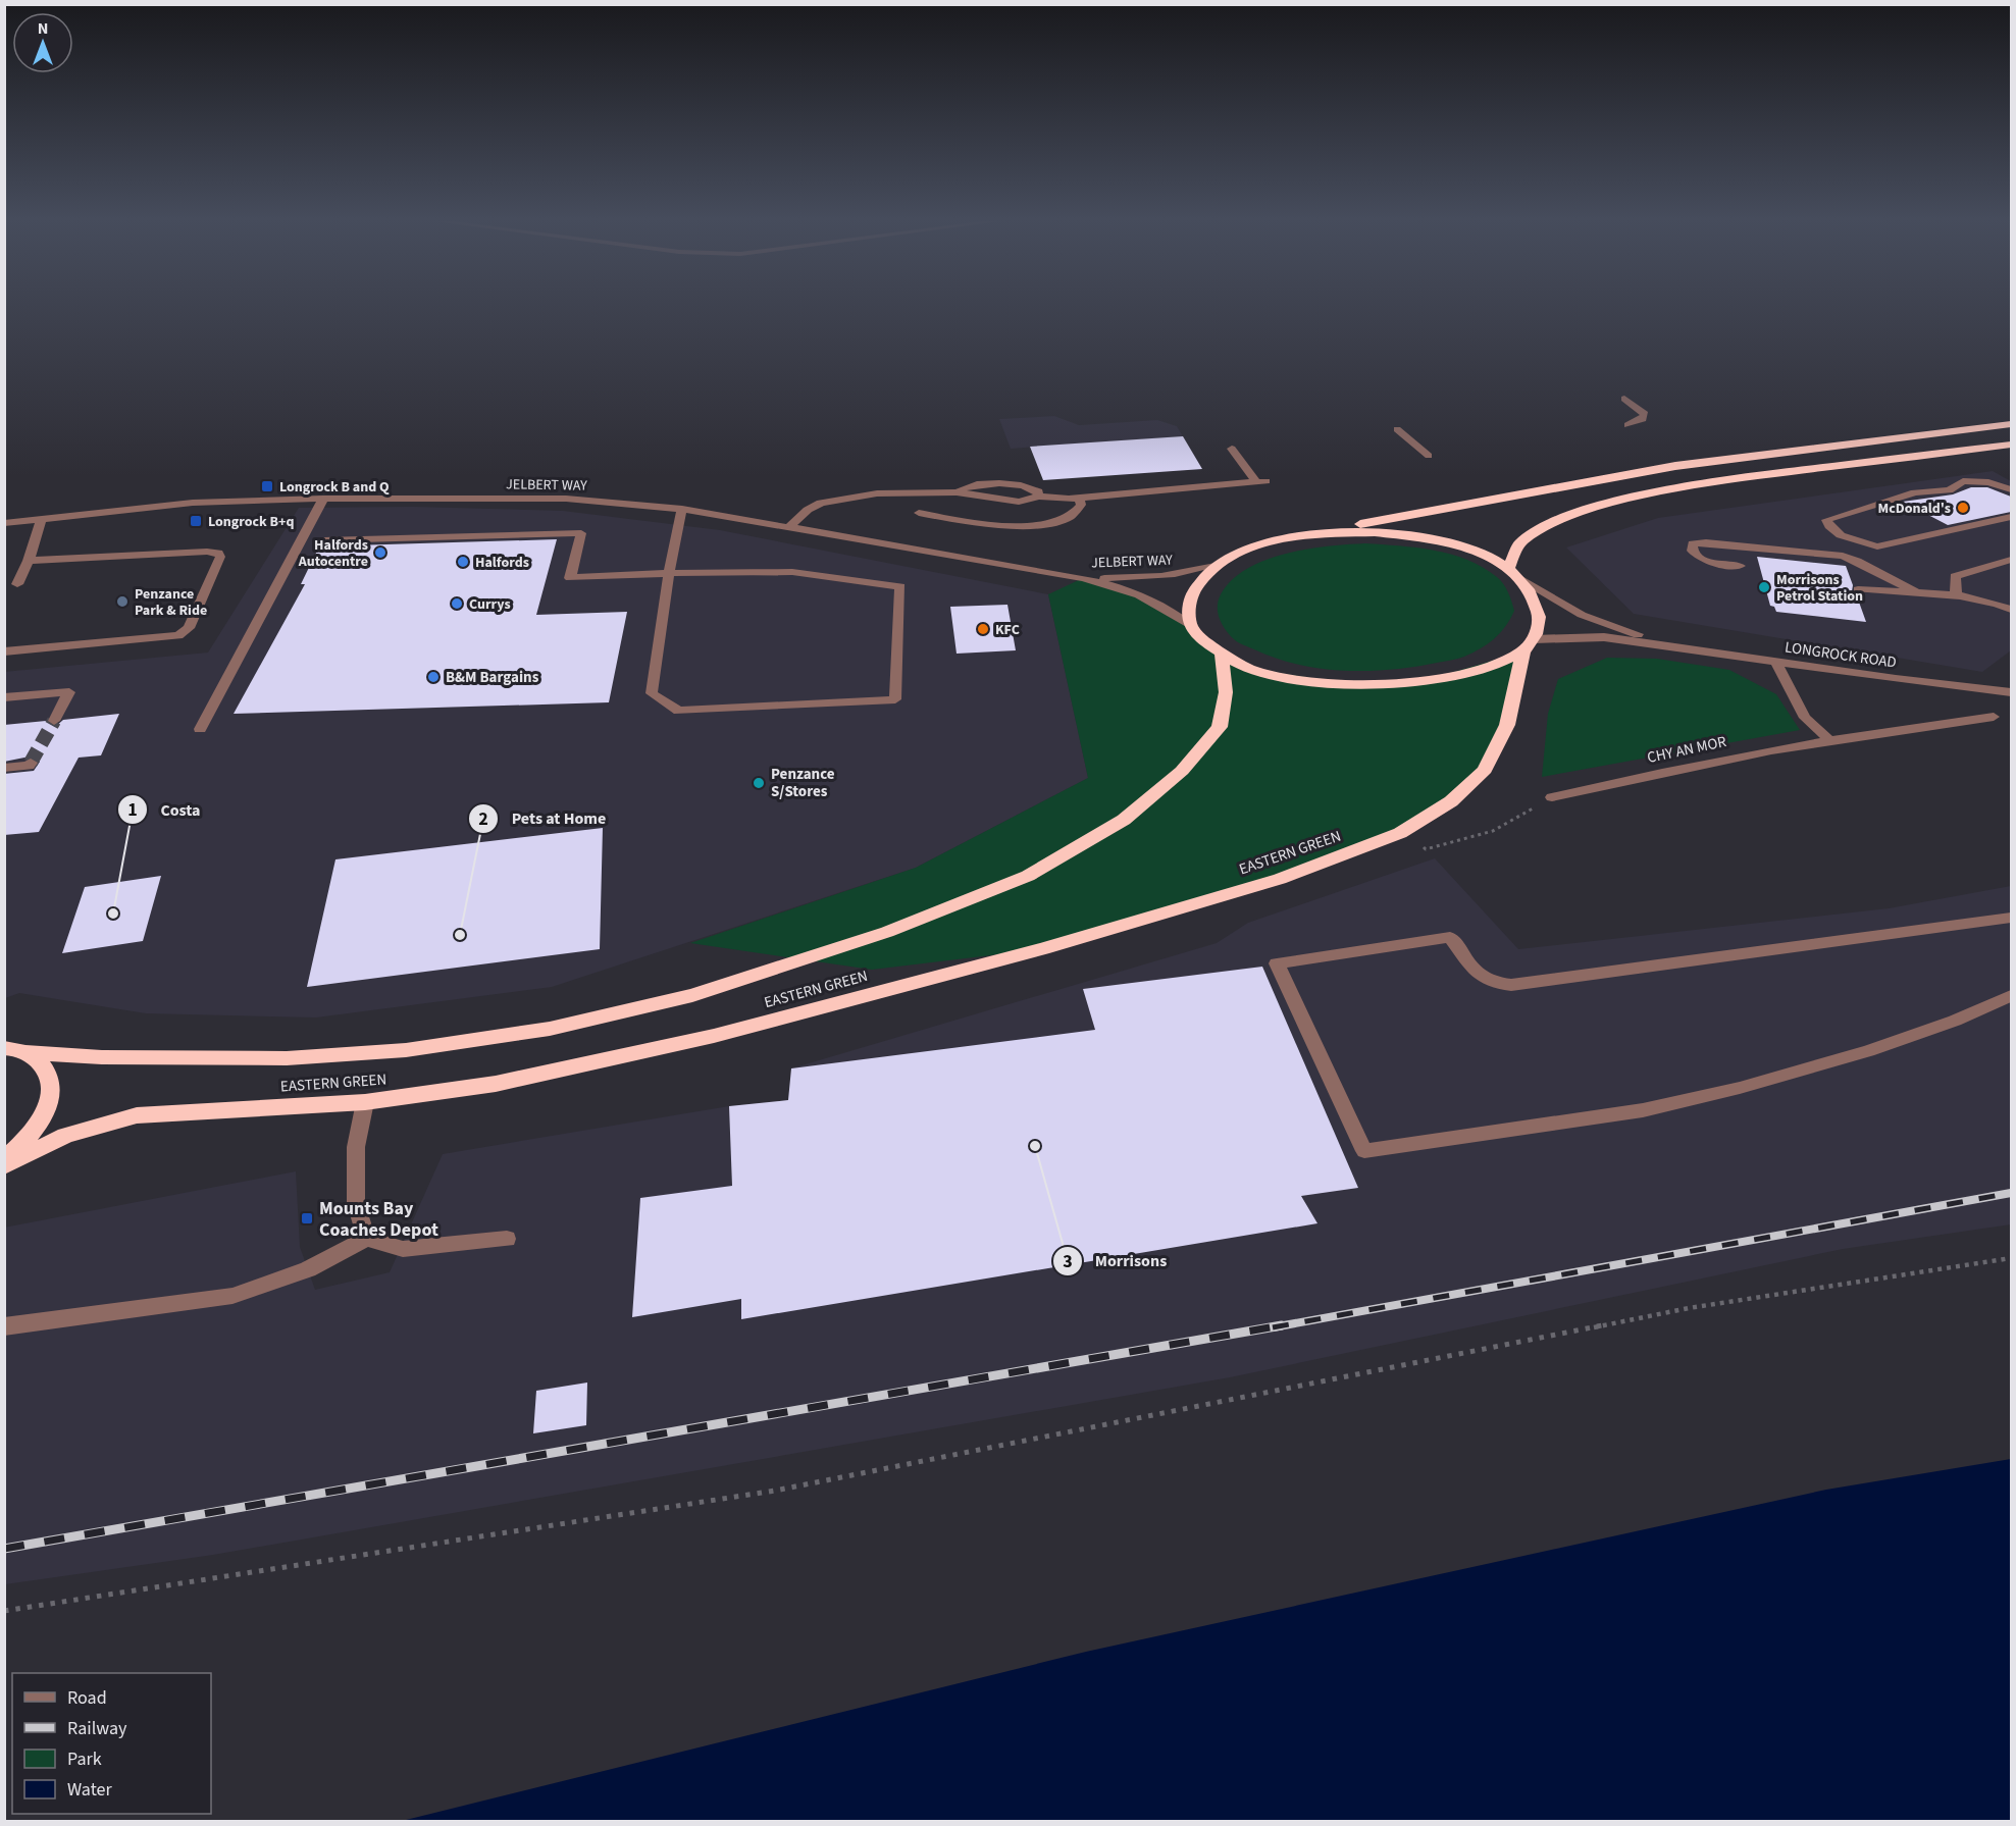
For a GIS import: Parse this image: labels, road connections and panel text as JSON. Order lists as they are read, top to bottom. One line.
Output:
{"streets":{"highway":["EASTERN GREEN"],"street":["JELBERT WAY","LONGROCK ROAD","CHY AN MOR"]},"crossings":[["LONGROCK ROAD","EASTERN GREEN"]],"places":{"transit":["Longrock B and Q","Longrock B+q","Mounts Bay Coaches Depot"],"other":["McDonald's","Halfords Autocentre","Halfords","Morrisons Petrol Station","Penzance Park & Ride","Currys","KFC","B&M Bargains","Penzance S/Stores","Costa","Pets at Home","Morrisons"]},"legend":["Road","Railway","Park","Water"],"north":"top"}
